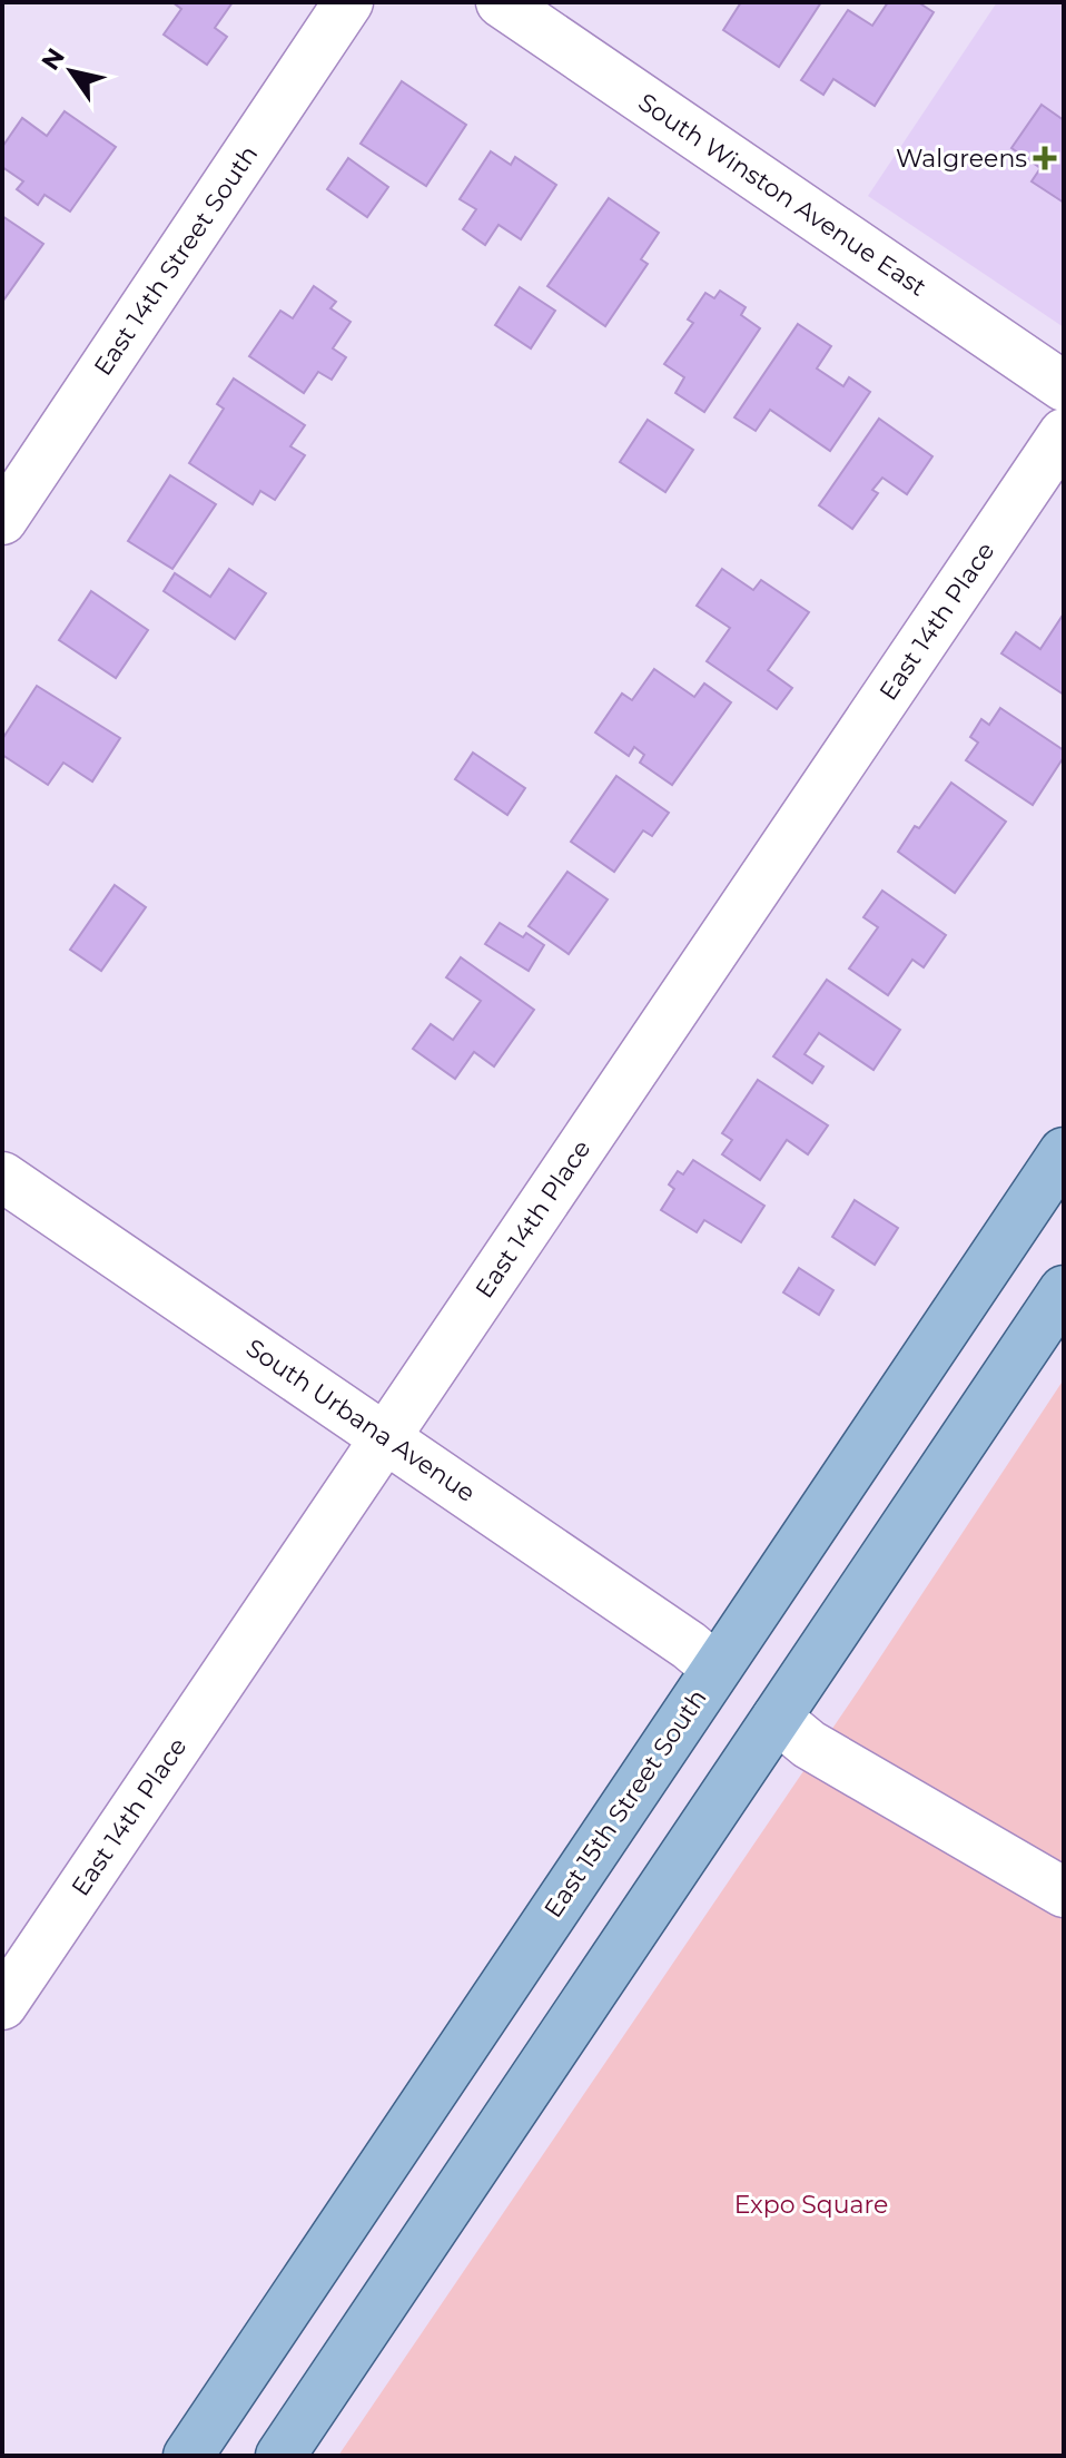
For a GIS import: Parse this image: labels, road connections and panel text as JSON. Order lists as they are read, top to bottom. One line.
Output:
{"streets":{"main road":["East 15th Street South"],"street":["South Winston Avenue East","East 14th Street South","East 14th Place","South Urbana Avenue"]},"crossings":[["East 14th Place","South Urbana Avenue"],["South Urbana Avenue","East 15th Street South"]],"parks":["Expo Square"],"places":{"health":["Walgreens"]},"north":"top left"}
